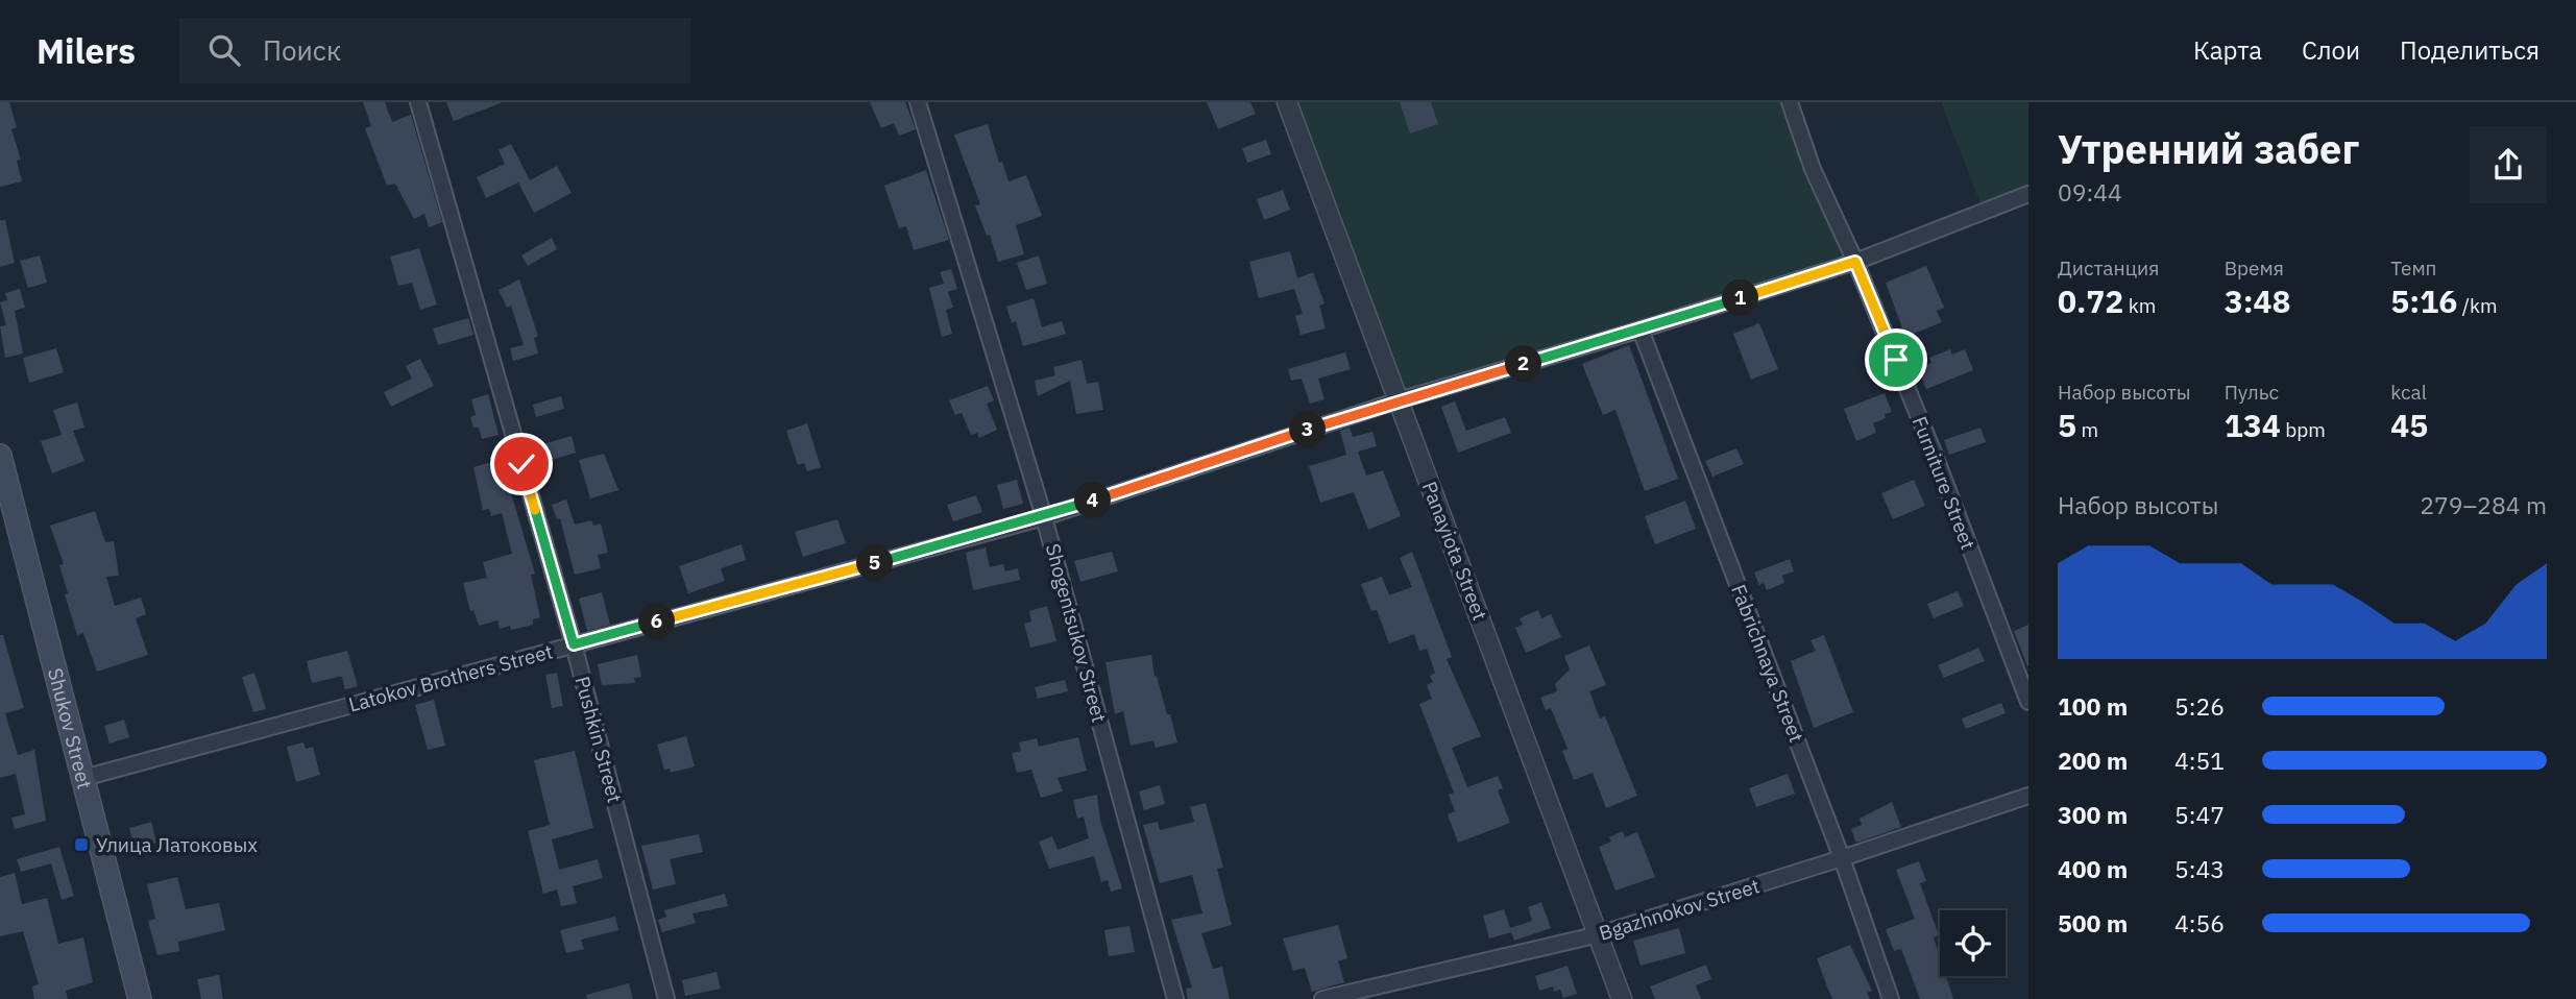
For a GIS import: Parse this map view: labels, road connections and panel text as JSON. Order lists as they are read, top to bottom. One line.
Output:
{"streets":{"main road":["Shukov Street"],"street":["Furniture Street","Panayiota Street","Shogentsukov Street","Fabrichnaya Street","Latokov Brothers Street","Pushkin Street","Bgazhnokov Street"]},"crossings":[["Furniture Street","Latokov Brothers Street"],["Panayiota Street","Latokov Brothers Street"],["Panayiota Street","Bgazhnokov Street"],["Shogentsukov Street","Latokov Brothers Street"],["Fabrichnaya Street","Latokov Brothers Street"],["Fabrichnaya Street","Bgazhnokov Street"],["Latokov Brothers Street","Shukov Street"],["Latokov Brothers Street","Pushkin Street"]],"places":{"transit":["Улица Латоковых"]},"page":{"header":"Milers","search":"Поиск","nav":["Карта","Слои","Поделиться"],"heading":["Утренний забег","09:44"],"stats":[["Дистанция","0.72 km"],["Время","3:48"],["Темп","5:16 /km"],["Набор высоты","5 m"],["Пульс","134 bpm"],["kcal","45"]],"pins":["1","2","3","4","5","6"],"chart":["Набор высоты","279–284 m"],"list":[{"name":"100 m","note":"5:26"},{"name":"200 m","note":"4:51"},{"name":"300 m","note":"5:47"},{"name":"400 m","note":"5:43"},{"name":"500 m","note":"4:56"}]}}
